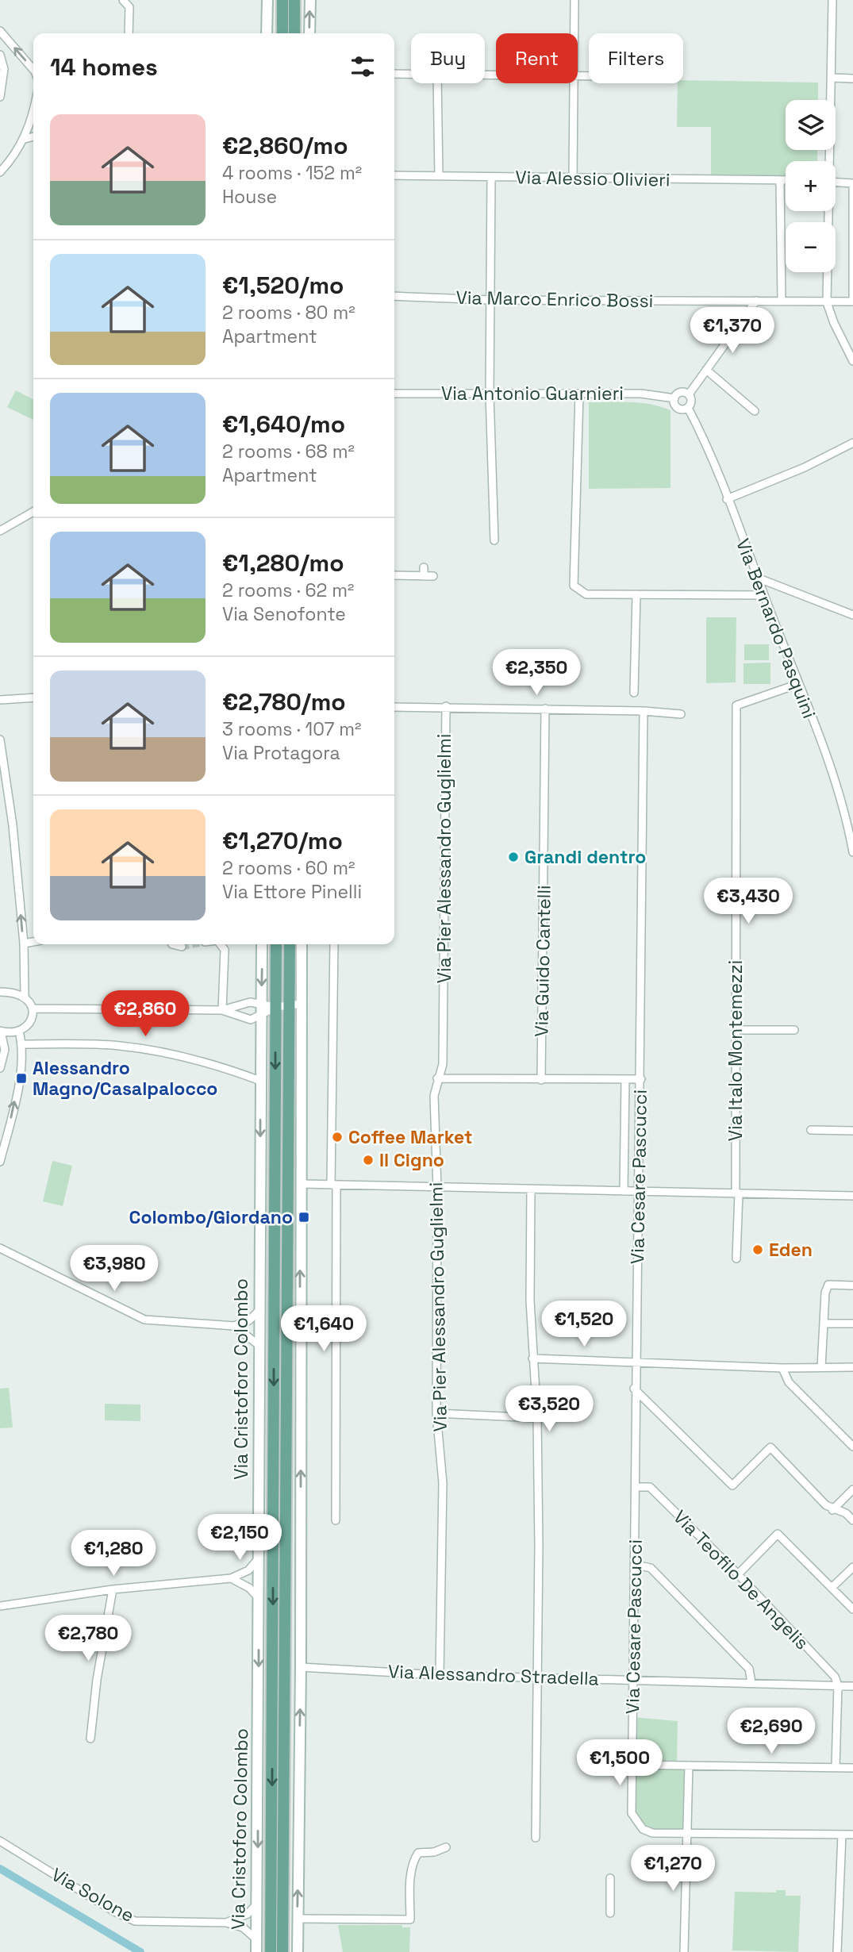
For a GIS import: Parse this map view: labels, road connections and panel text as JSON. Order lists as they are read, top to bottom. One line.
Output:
{"streets":{"main road":["Via Cristoforo Colombo"],"street":["Via Alessio Olivieri","Via Marco Enrico Bossi","Via Antonio Guarnieri","Via Bernardo Pasquini","Via Pier Alessandro Guglielmi","Via Guido Cantelli","Via Italo Montemezzi","Via Cesare Pascucci","Via Teofilo De Angelis","Via Alessandro Stradella","Via Solone"]},"crossings":[["Via Antonio Guarnieri","Via Bernardo Pasquini"],["Via Bernardo Pasquini","Via Italo Montemezzi"],["Via Pier Alessandro Guglielmi","Via Alessandro Stradella"],["Via Cesare Pascucci","Via Teofilo De Angelis"],["Via Cesare Pascucci","Via Alessandro Stradella"],["Via Teofilo De Angelis","Via Alessandro Stradella"]],"places":{"other":["Grandi dentro","Coffee Market","Il Cigno","Eden"],"transit":["Alessandro Magno/Casalpalocco","Colombo/Giordano"]},"page":{"chip":["Buy","Rent","Filters"],"heading":"14 homes","map_buttons":["+","−"],"list":[{"name":"€2,860/mo","note":"4 rooms · 152 m² · House"},{"name":"€1,520/mo","note":"2 rooms · 80 m² · Apartment"},{"name":"€1,640/mo","note":"2 rooms · 68 m² · Apartment"},{"name":"€1,280/mo","note":"2 rooms · 62 m² · Via Senofonte"},{"name":"€2,780/mo","note":"3 rooms · 107 m² · Via Protagora"},{"name":"€1,270/mo","note":"2 rooms · 60 m² · Via Ettore Pinelli"}],"price":["€1,370","€2,350","€3,430","€2,860","€3,980","€1,520","€1,640","€3,520","€2,150","€1,280","€2,780","€2,690","€1,500","€1,270"]}}
